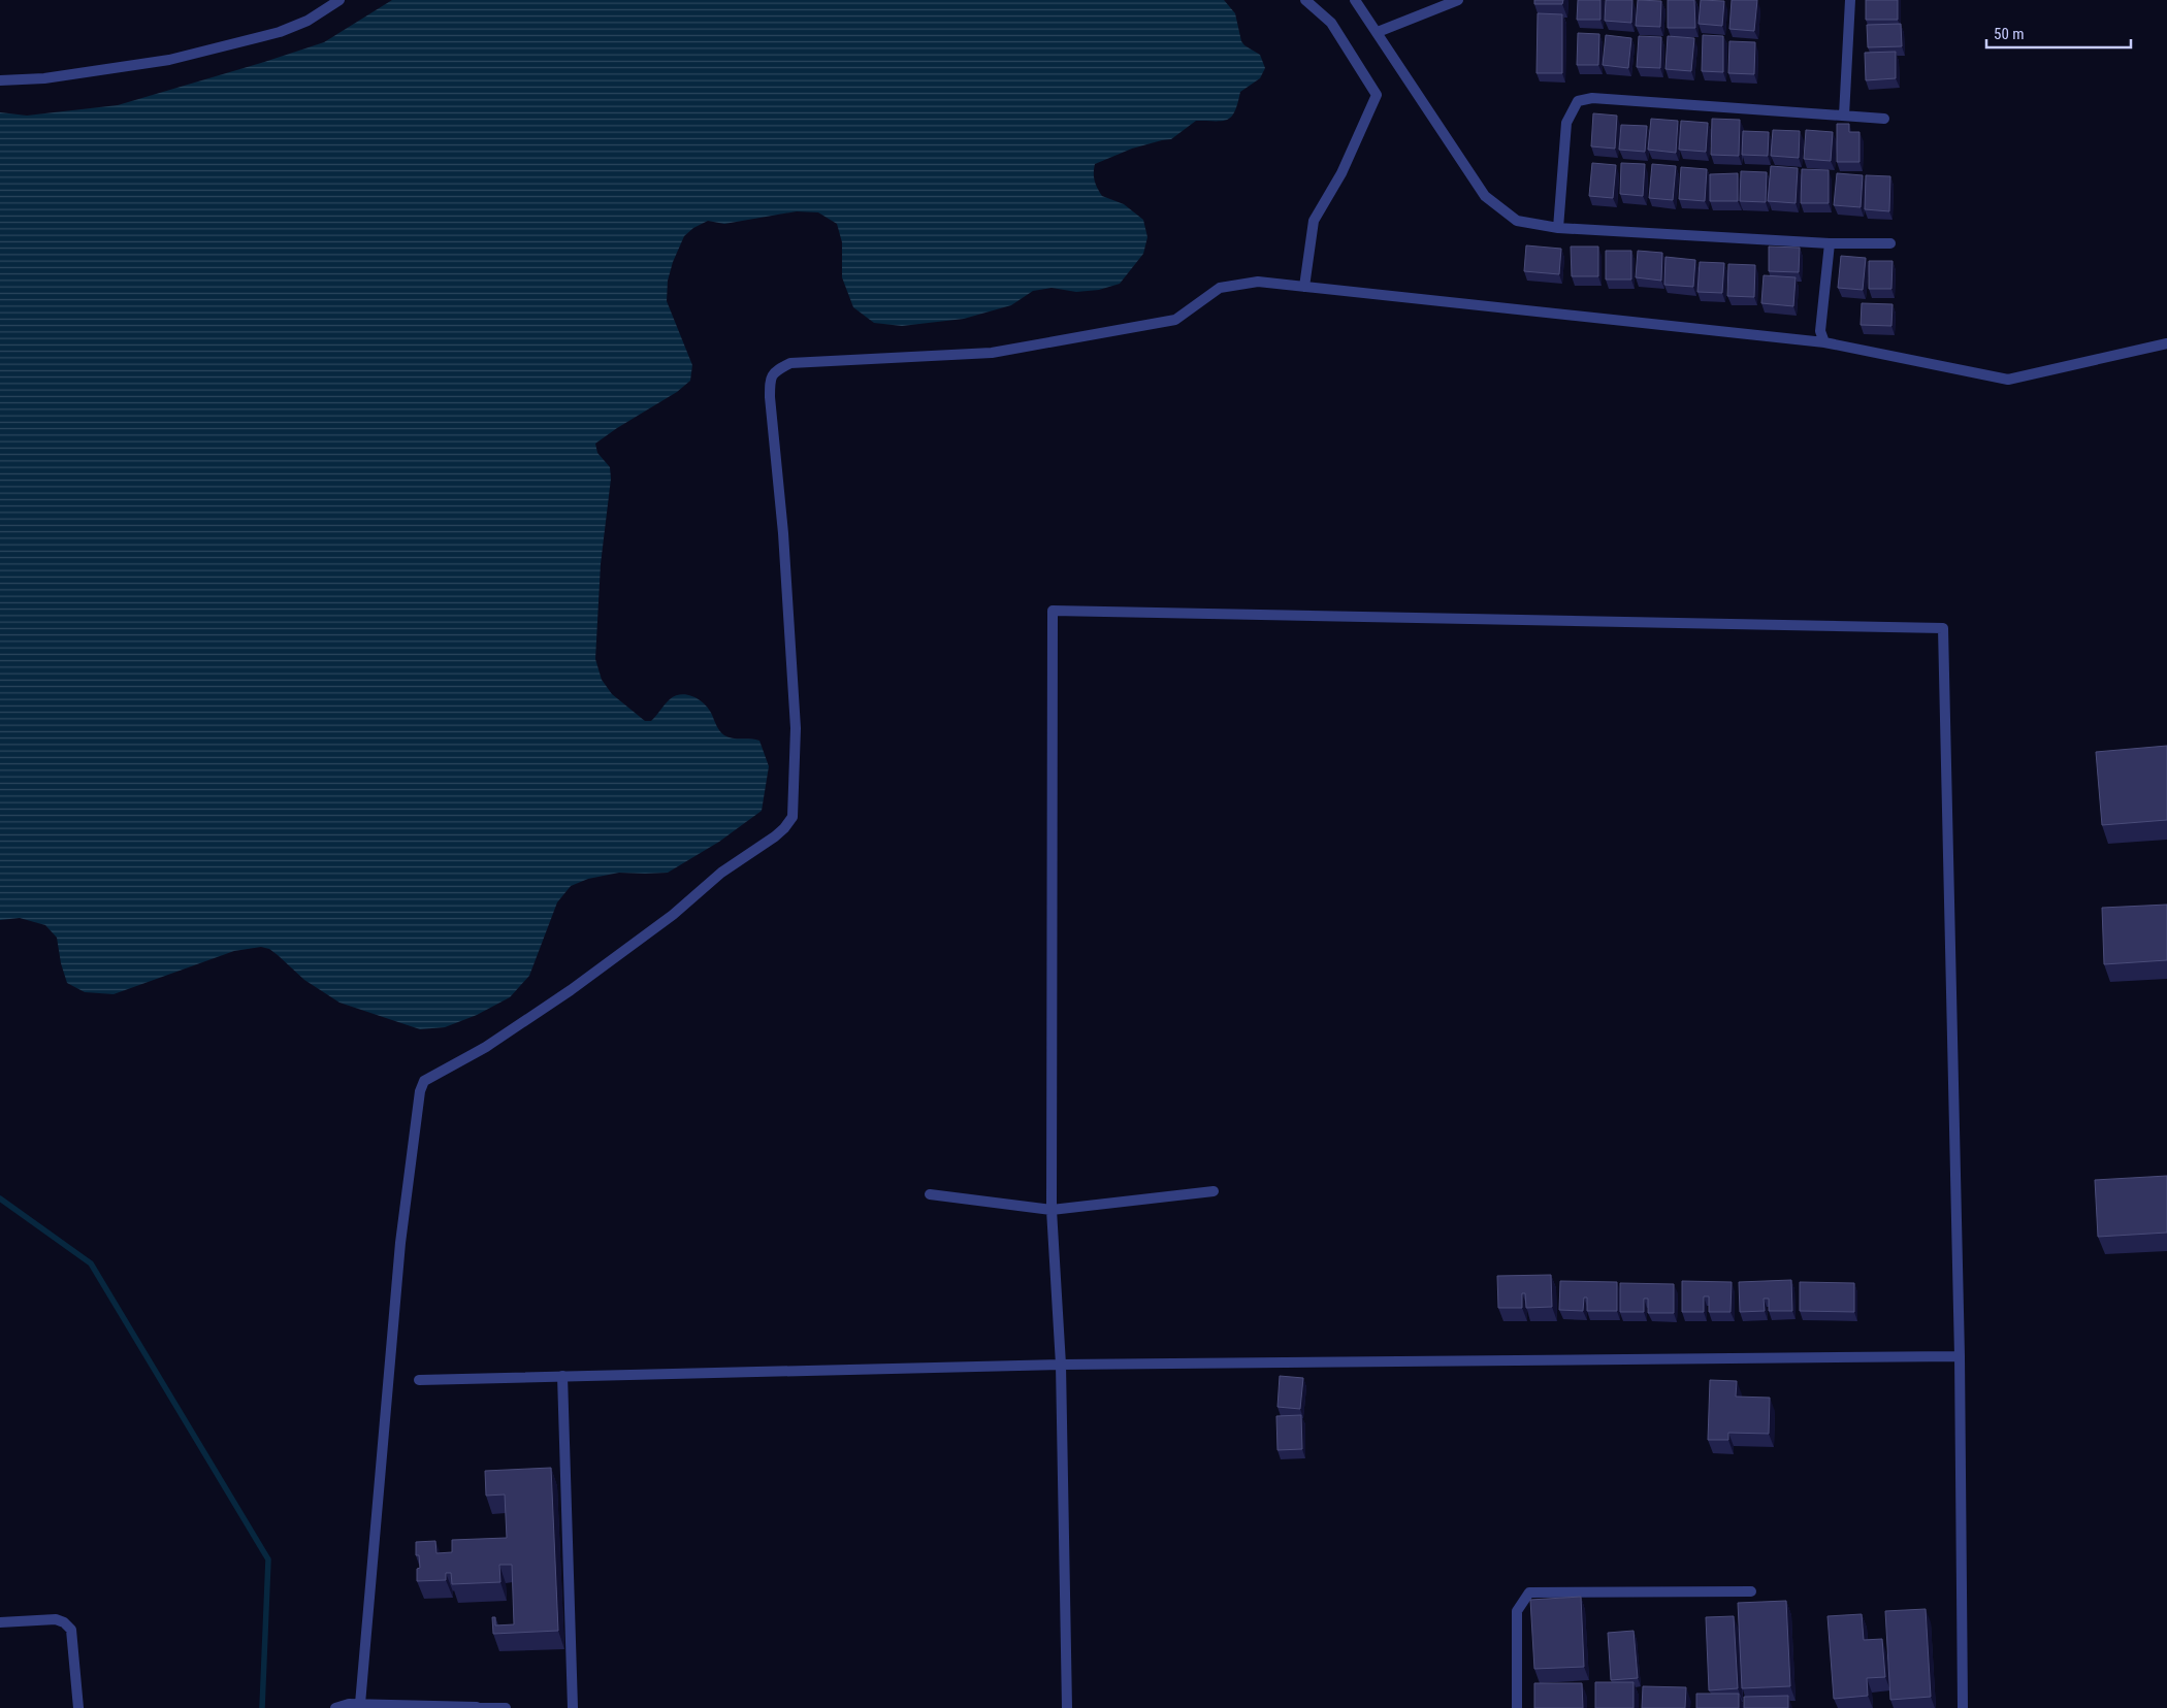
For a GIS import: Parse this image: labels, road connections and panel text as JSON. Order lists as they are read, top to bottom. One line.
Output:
{"scale_bar":"50 m"}
